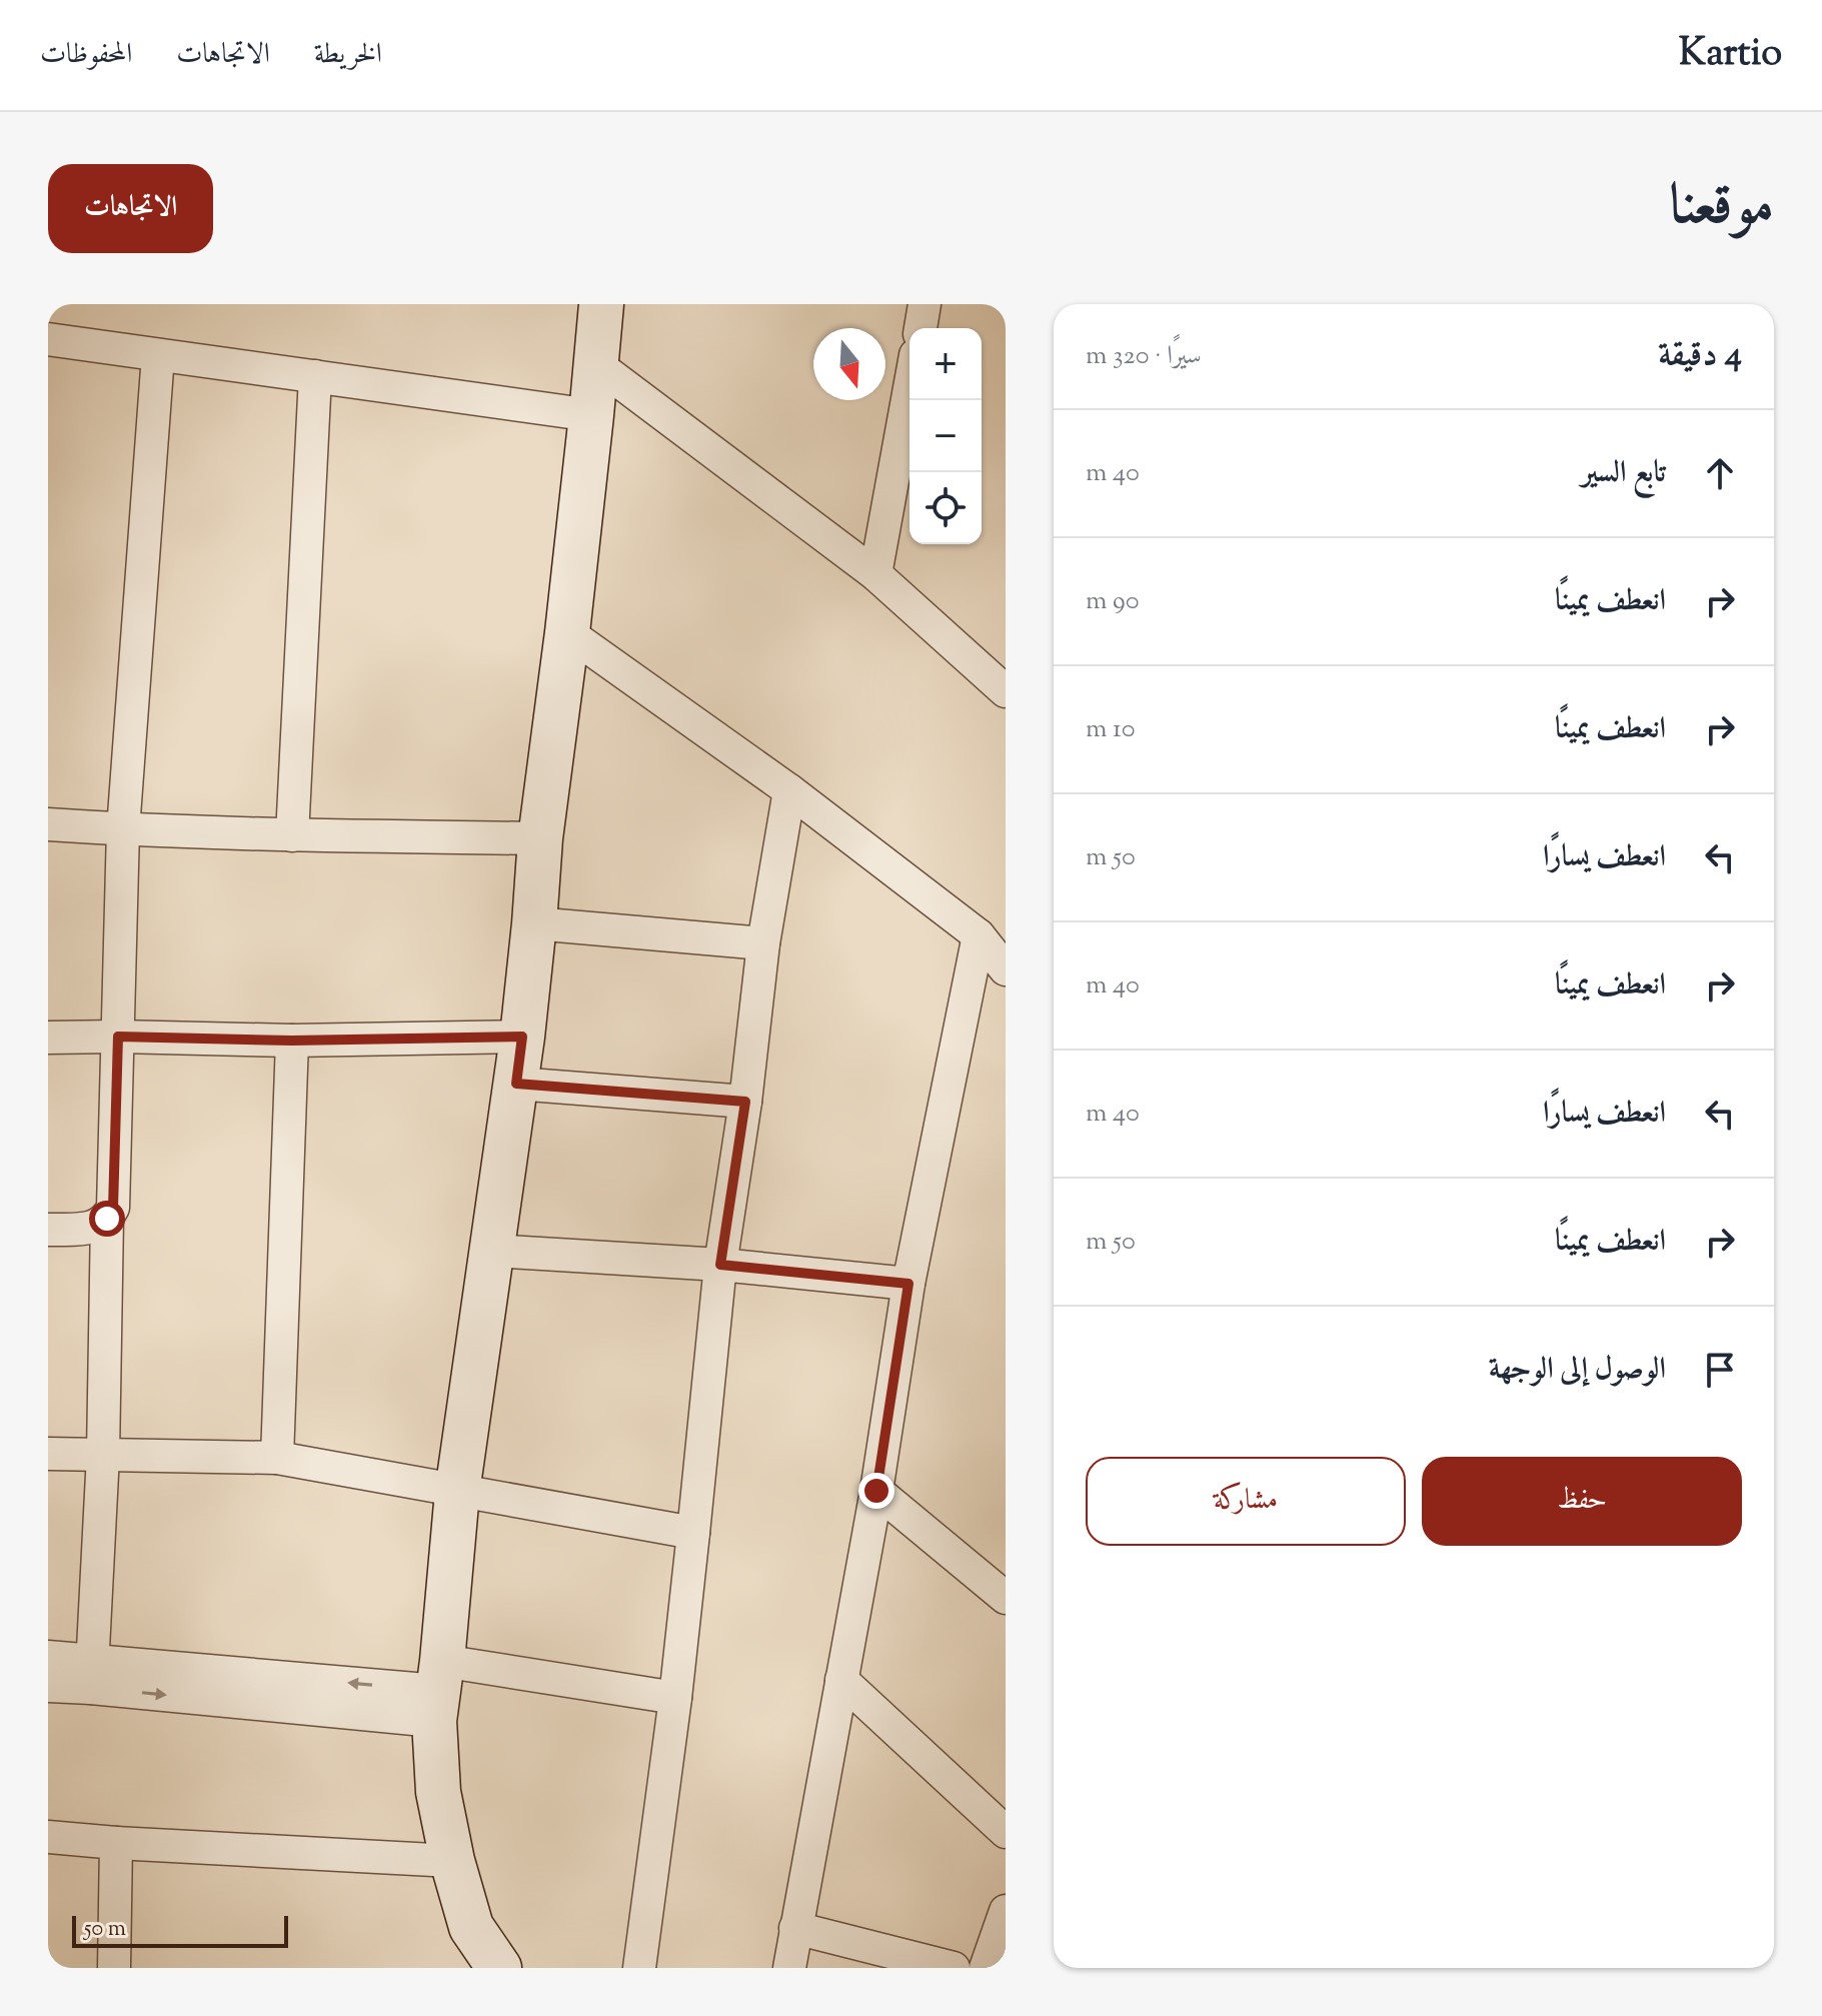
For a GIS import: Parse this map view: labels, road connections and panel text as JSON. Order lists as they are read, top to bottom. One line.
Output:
{"scale_bar":"50 m","north":"bottom","page":{"header":"Kartio","nav":["الخريطة","الاتجاهات","المحفوظات"],"title":"موقعنا","buttons":["الاتجاهات",["حفظ","مشاركة"]],"heading":["4 دقيقة","سيرًا · 320 m"],"map_buttons":["+","−"],"list":[["تابع السير","40 m"],["انعطف يمينًا","90 m"],["انعطف يمينًا","10 m"],["انعطف يسارًا","50 m"],["انعطف يمينًا","40 m"],["انعطف يسارًا","40 m"],["انعطف يمينًا","50 m"],"الوصول إلى الوجهة"],"scale":"50 m"}}
